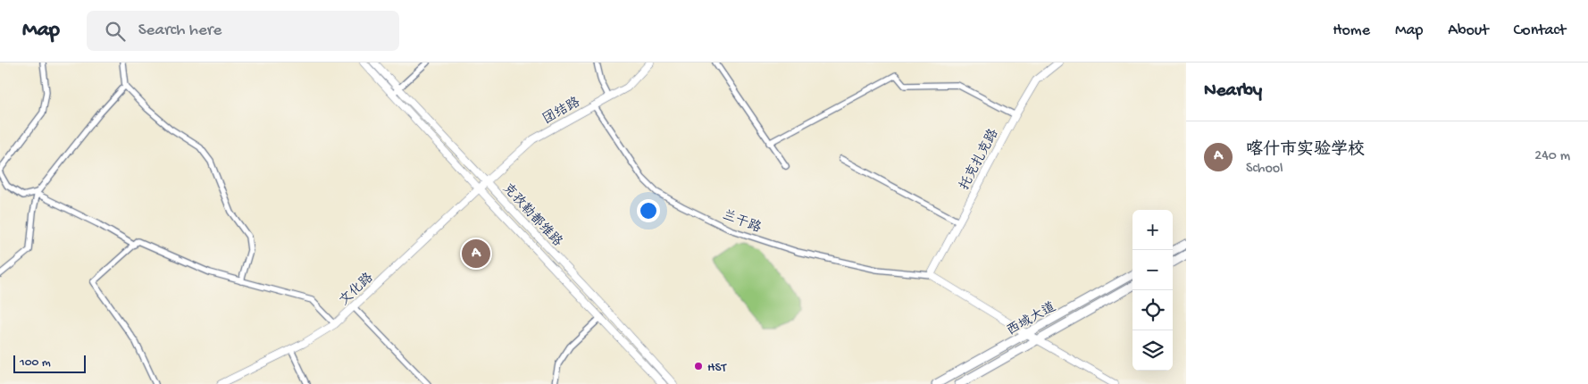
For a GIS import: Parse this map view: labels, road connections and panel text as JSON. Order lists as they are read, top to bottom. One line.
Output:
{"streets":{"main road":["团结路","托克扎克路","克孜勒都维路","文化路","西域大道"],"street":["兰干路"]},"crossings":[["团结路","克孜勒都维路"],["团结路","兰干路"],["团结路","文化路"],["托克扎克路","兰干路"],["克孜勒都维路","文化路"]],"places":["HST"],"scale_bar":"100 m","page":{"header":"Map","search":"Search here","nav":["Home","Map","About","Contact"],"heading":"Nearby","list":[{"mark":"A","name":"喀什市实验学校","note":"School","value":"240 m"}],"map_buttons":["+","−"],"pins":"A","scale":"100 m"}}
